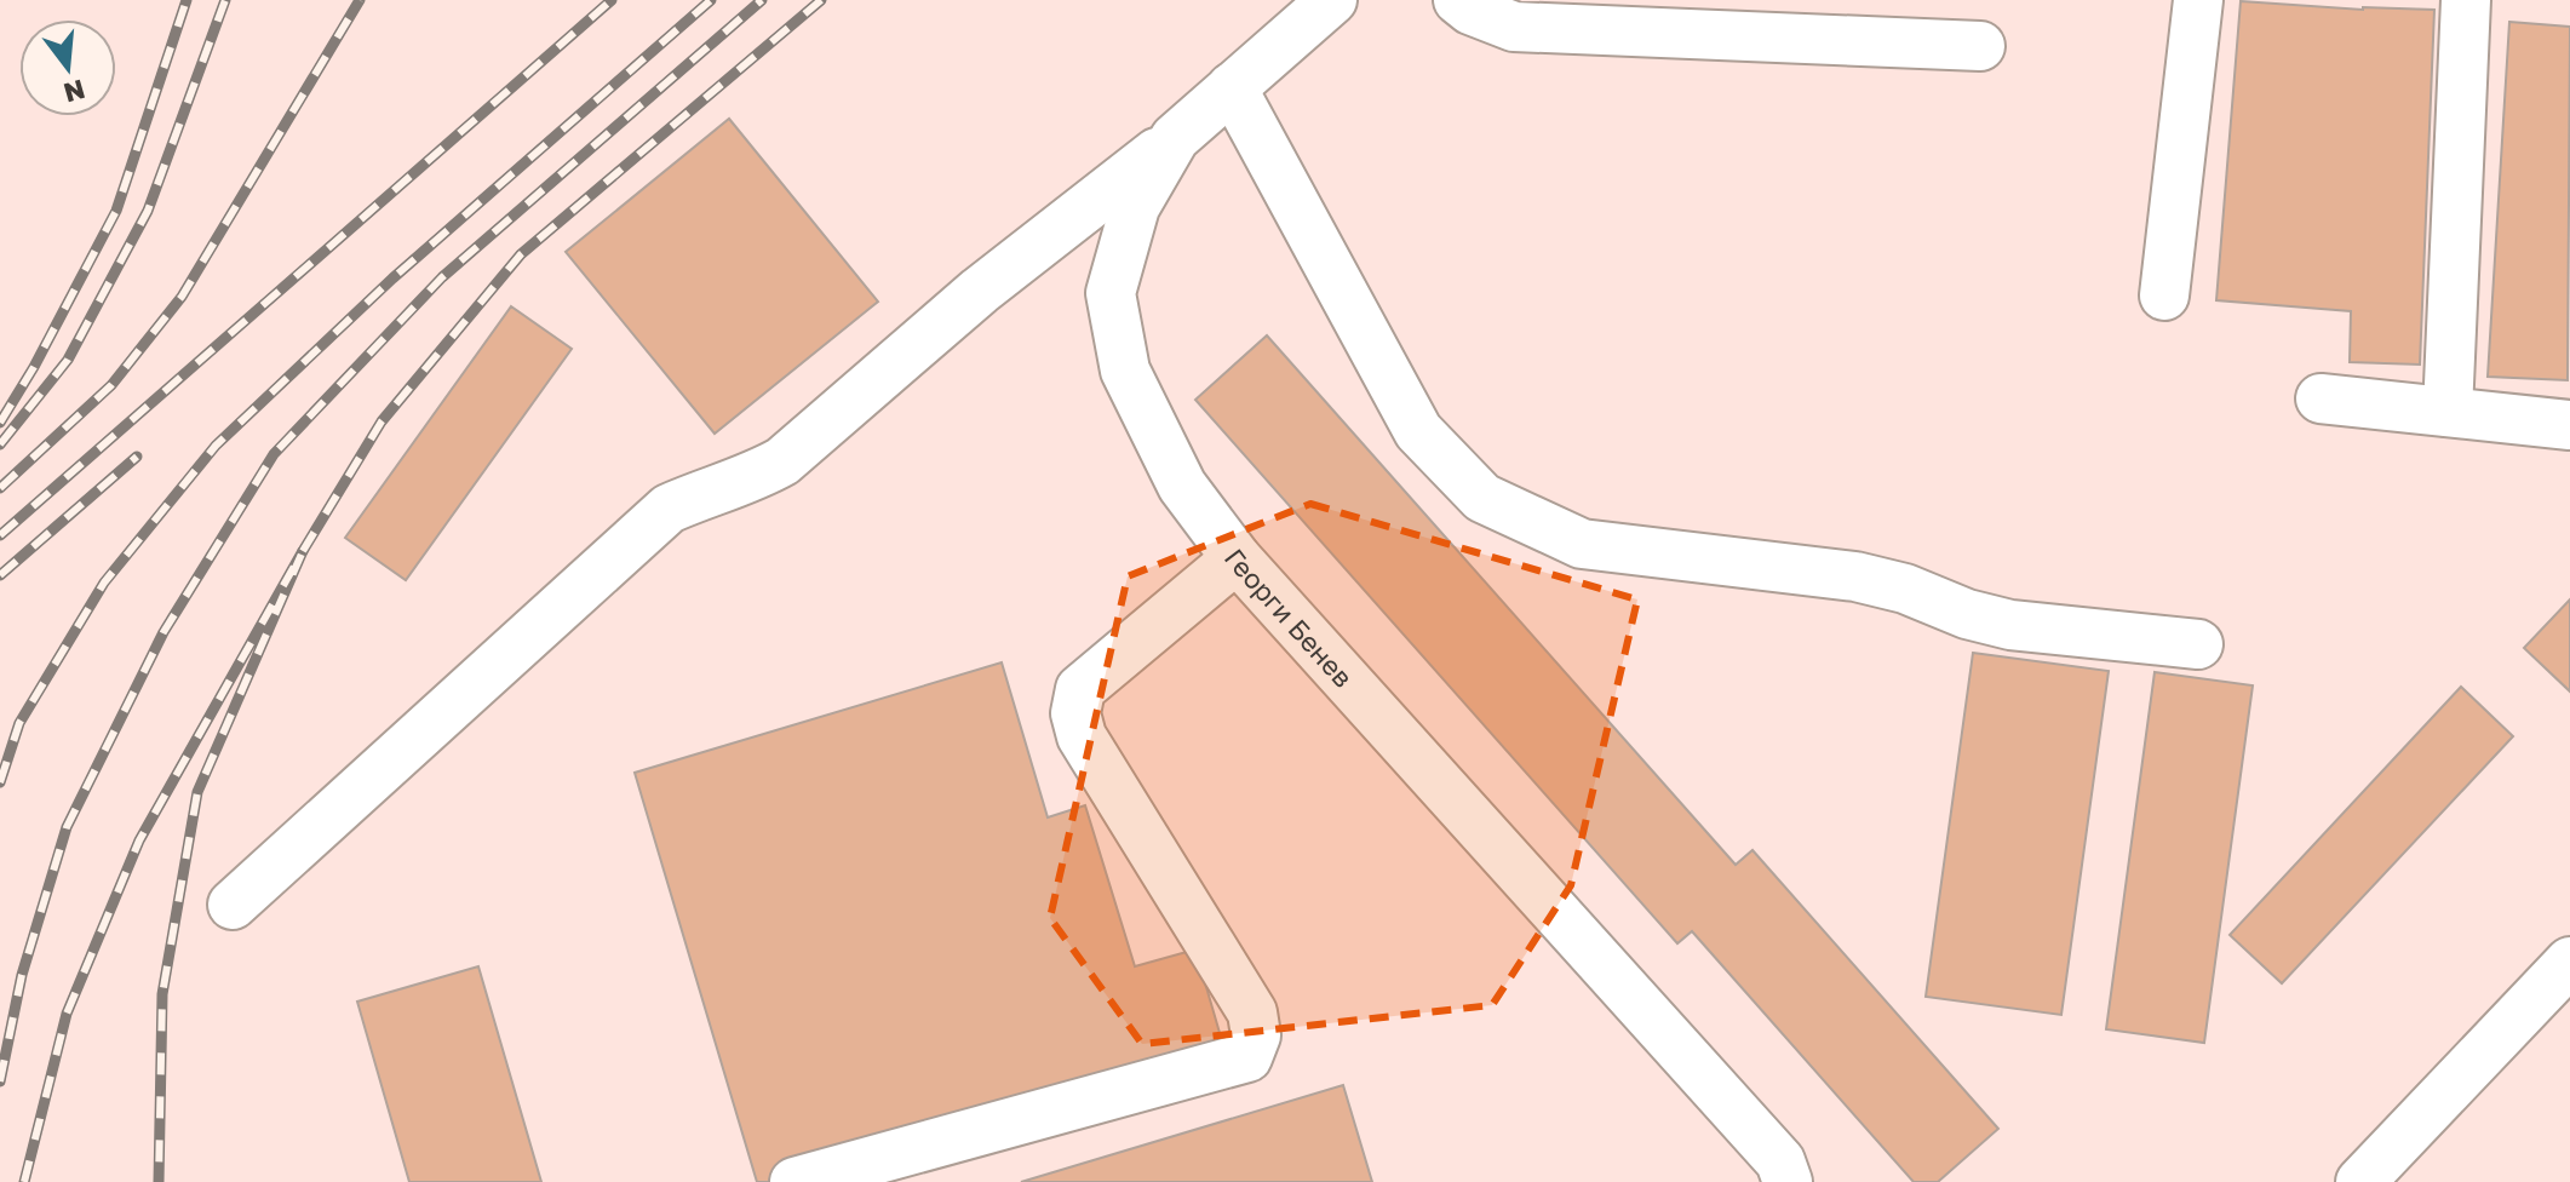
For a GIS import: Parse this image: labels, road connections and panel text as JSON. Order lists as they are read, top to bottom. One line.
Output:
{"streets":{"street":["Георги Бенев"]},"north":"bottom"}
